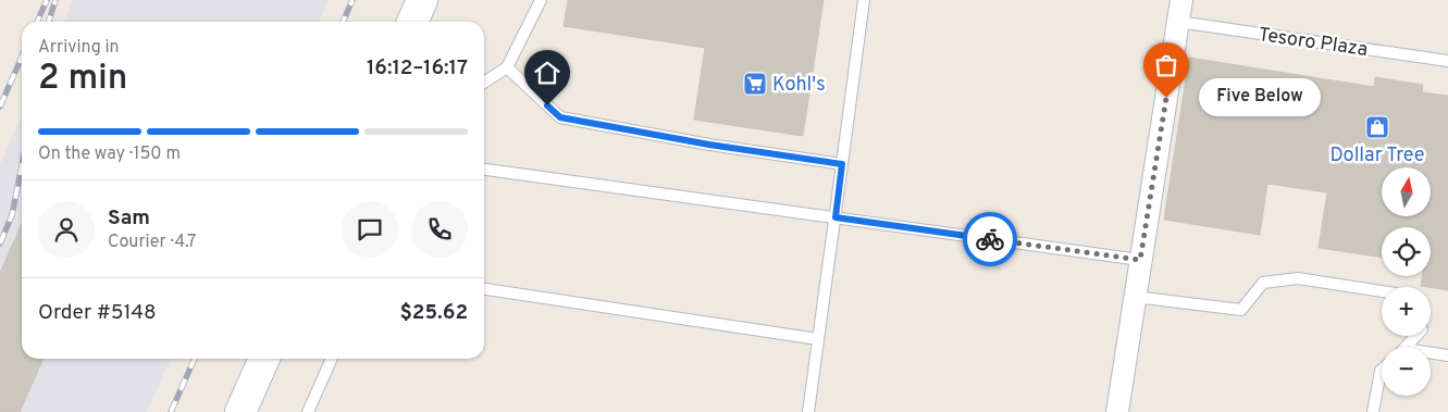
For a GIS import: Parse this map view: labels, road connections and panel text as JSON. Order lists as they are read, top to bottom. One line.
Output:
{"streets":{"lane":["Tesoro Plaza"]},"places":{"supermarket":["Kohl's"],"other":["Five Below"],"shop":["Dollar Tree"]},"north":"top","page":{"heading":["2 min","Arriving in","16:12–16:17"],"panel":["Sam","Courier · 4.7","Order #5148","$25.62"],"bubble":"Five Below","bar":"On the way · 150 m","map_buttons":["+","−"]}}
